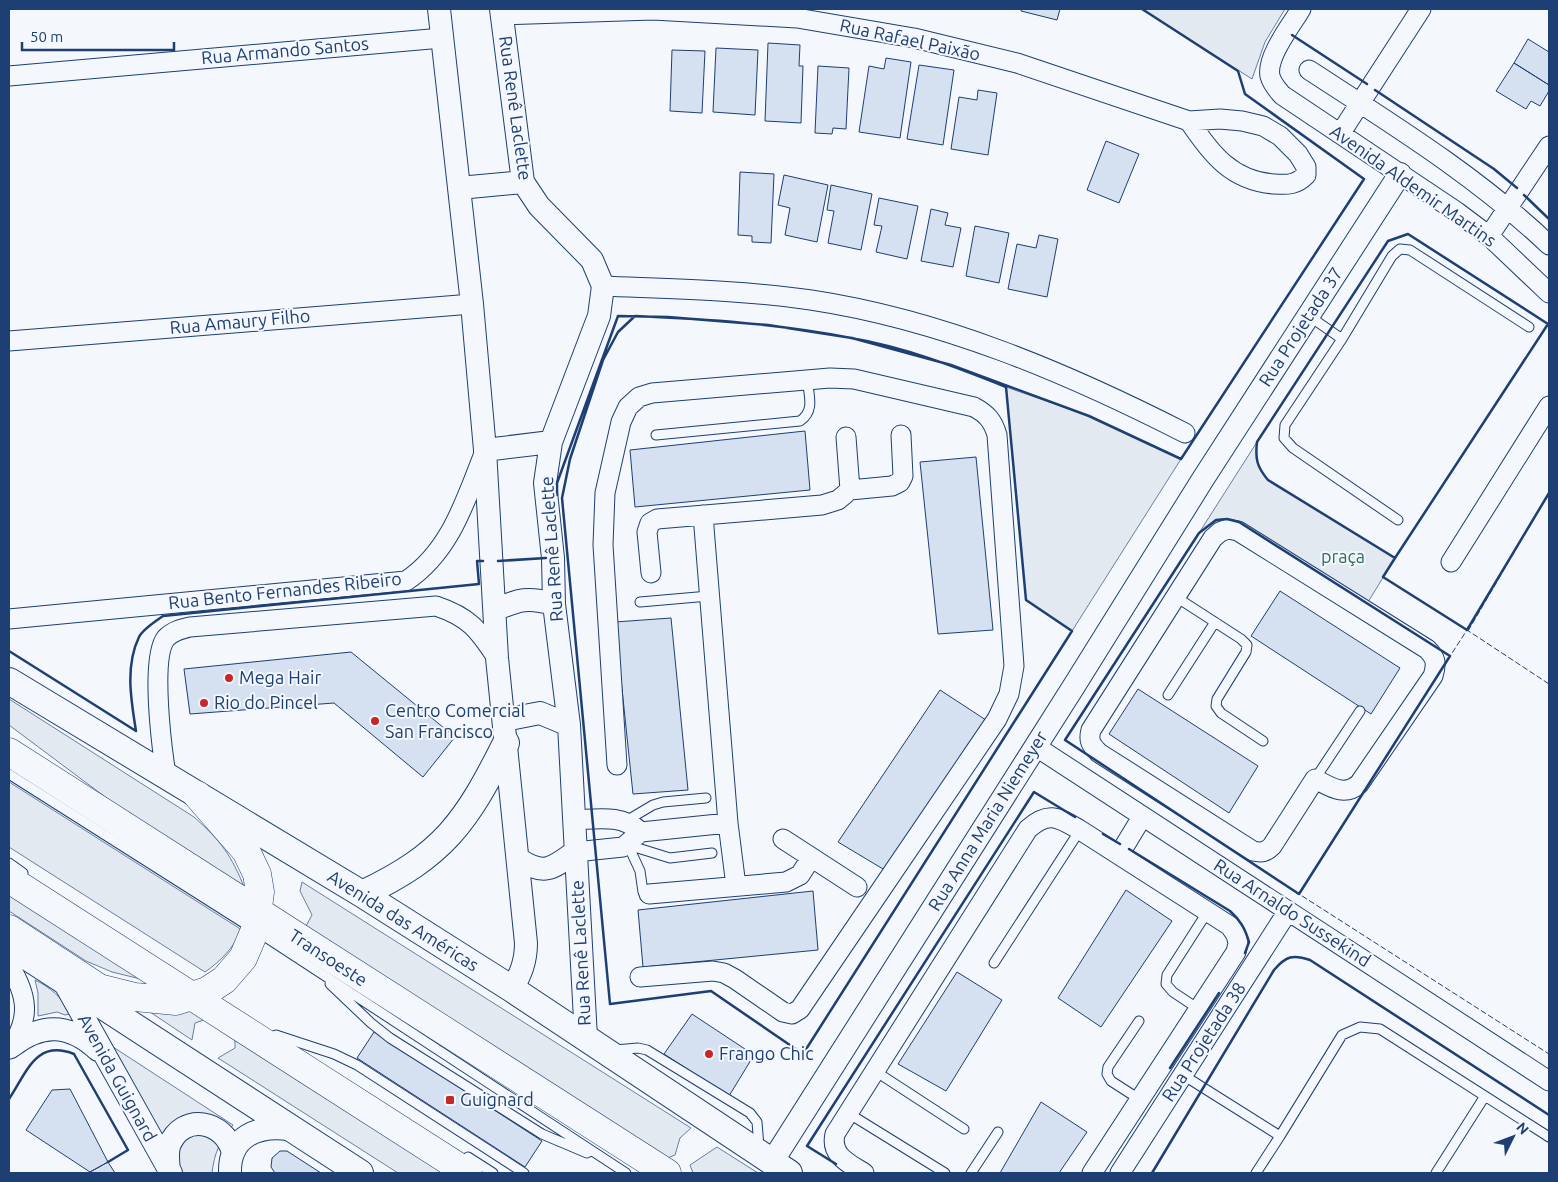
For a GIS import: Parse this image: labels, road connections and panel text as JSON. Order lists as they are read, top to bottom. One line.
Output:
{"streets":{"main road":["Avenida das Américas"],"street":["Rua Rafael Paixão","Rua Armando Santos","Rua Renê Laclette","Avenida Aldemir Martins","Rua Amaury Filho","Rua Projetada 37","Rua Bento Fernandes Ribeiro","Rua Anna Maria Niemeyer","Rua Arnaldo Sussekind","Rua Projetada 38","Avenida Guignard"],"lane":["Transoeste"]},"crossings":[["Rua Rafael Paixão","Rua Renê Laclette"],["Rua Renê Laclette","Avenida das Américas"],["Avenida Aldemir Martins","Rua Projetada 37"],["Rua Projetada 37","Rua Anna Maria Niemeyer"],["Rua Bento Fernandes Ribeiro","Avenida das Américas"],["Rua Anna Maria Niemeyer","Rua Arnaldo Sussekind"],["Rua Anna Maria Niemeyer","Avenida das Américas"],["Rua Arnaldo Sussekind","Rua Projetada 38"]],"parks":["praça"],"places":{"other":["Mega Hair","Rio do Pincel","Centro Comercial San Francisco","Frango Chic"],"transit":["Guignard"]},"scale_bar":"50 m","north":"top right"}
